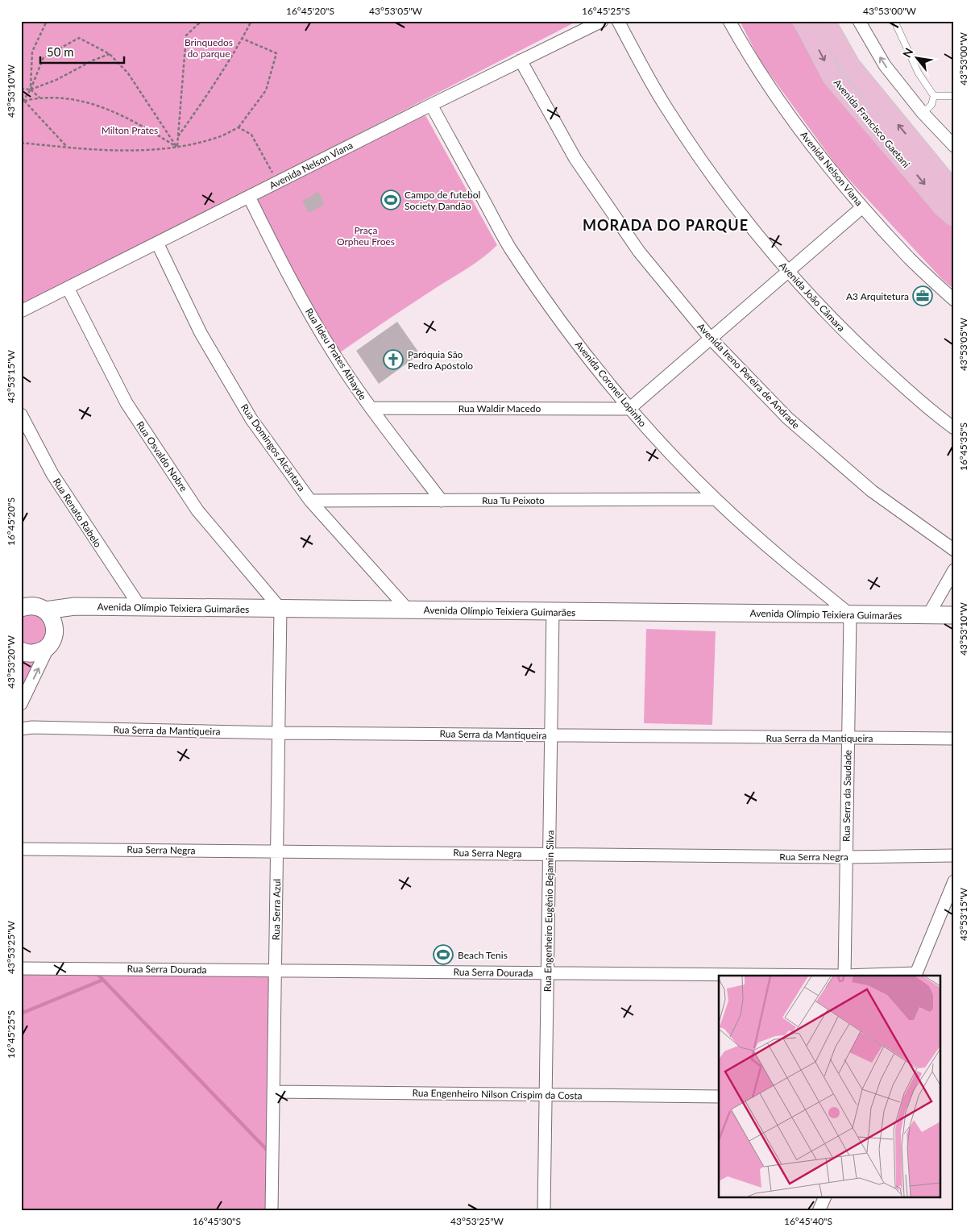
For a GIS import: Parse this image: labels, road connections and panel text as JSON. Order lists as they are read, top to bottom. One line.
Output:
{"streets":{"main road":["Avenida Francisco Gaetani"],"street":["Avenida Nelson Viana","Avenida João Câmara","Rua Ildeu Prates Athayde","Avenida Ireno Pereira de Andrade","Avenida Coronel Lopinho","Rua Waldir Macedo","Rua Domingos Alcântara","Rua Osvaldo Nobre","Rua Tu Peixoto","Rua Renato Rabelo","Avenida Olímpio Teixiera Guimarães","Rua Serra da Mantiqueira","Rua Serra da Saudade","Rua Serra Negra","Rua Serra Azul","Rua Engenheiro Eugênio Bejamin Silva","Rua Serra Dourada","Rua Engenheiro Nilson Crispim da Costa"]},"crossings":[["Avenida Nelson Viana","Rua Ildeu Prates Athayde"],["Avenida Nelson Viana","Avenida Ireno Pereira de Andrade"],["Avenida Nelson Viana","Avenida Coronel Lopinho"],["Avenida Nelson Viana","Rua Domingos Alcântara"],["Avenida Nelson Viana","Rua Osvaldo Nobre"],["Rua Ildeu Prates Athayde","Rua Waldir Macedo"],["Rua Ildeu Prates Athayde","Rua Tu Peixoto"],["Avenida Coronel Lopinho","Rua Waldir Macedo"],["Avenida Coronel Lopinho","Rua Tu Peixoto"],["Avenida Coronel Lopinho","Avenida Olímpio Teixiera Guimarães"],["Avenida Coronel Lopinho","Rua Serra da Saudade"],["Rua Domingos Alcântara","Rua Tu Peixoto"],["Rua Domingos Alcântara","Avenida Olímpio Teixiera Guimarães"],["Rua Osvaldo Nobre","Avenida Olímpio Teixiera Guimarães"],["Rua Osvaldo Nobre","Rua Serra Azul"],["Rua Renato Rabelo","Avenida Olímpio Teixiera Guimarães"],["Avenida Olímpio Teixiera Guimarães","Rua Serra da Saudade"],["Avenida Olímpio Teixiera Guimarães","Rua Serra Azul"],["Avenida Olímpio Teixiera Guimarães","Rua Engenheiro Eugênio Bejamin Silva"],["Rua Serra da Mantiqueira","Rua Serra da Saudade"],["Rua Serra da Mantiqueira","Rua Serra Azul"],["Rua Serra da Mantiqueira","Rua Engenheiro Eugênio Bejamin Silva"],["Rua Serra da Saudade","Rua Serra Negra"],["Rua Serra Negra","Rua Serra Azul"],["Rua Serra Negra","Rua Engenheiro Eugênio Bejamin Silva"],["Rua Serra Azul","Rua Serra Dourada"],["Rua Serra Azul","Rua Engenheiro Nilson Crispim da Costa"],["Rua Engenheiro Eugênio Bejamin Silva","Rua Serra Dourada"],["Rua Engenheiro Eugênio Bejamin Silva","Rua Engenheiro Nilson Crispim da Costa"]],"districts":["MORADA DO PARQUE"],"parks":["Brinquedos do parque","Milton Prates","Praça Orpheu Froes"],"places":{"sports":["Campo de futebol Society Dandão","Beach Tenis"],"office":["A3 Arquitetura"],"church":["Paróquia São Pedro Apóstolo"]},"scale_bar":"50 m","north":"top left","coordinates":["16°45'20\"S","43°53'05\"W","16°45'25\"S","43°53'00\"W","43°53'10\"W","43°53'15\"W","16°45'35\"S","43°53'20\"W","43°53'25\"W","16°45'30\"S","16°45'40\"S"]}
